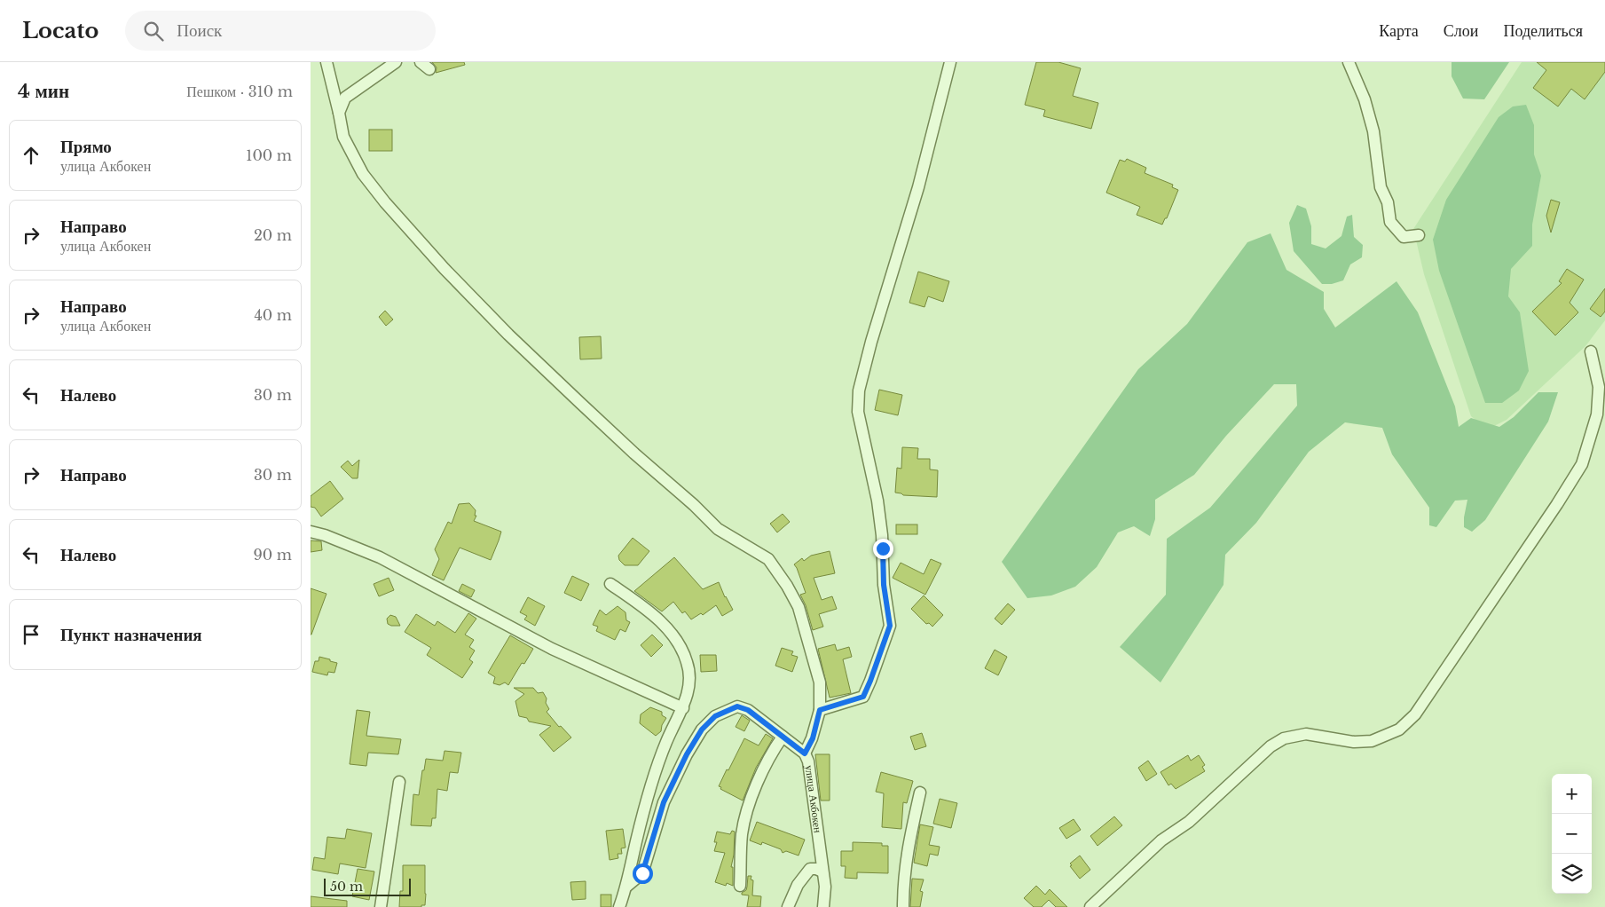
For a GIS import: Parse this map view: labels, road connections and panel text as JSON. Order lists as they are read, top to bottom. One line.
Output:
{"streets":{"street":["улица Акбокен"]},"scale_bar":"50 m","page":{"header":"Locato","search":"Поиск","nav":["Карта","Слои","Поделиться"],"heading":["4 мин","Пешком · 310 m"],"list":[["Прямо","улица Акбокен","100 m"],["Направо","улица Акбокен","20 m"],["Направо","улица Акбокен","40 m"],["Налево","30 m"],["Направо","30 m"],["Налево","90 m"],"Пункт назначения"],"map_buttons":["+","−"],"scale":"50 m"}}
